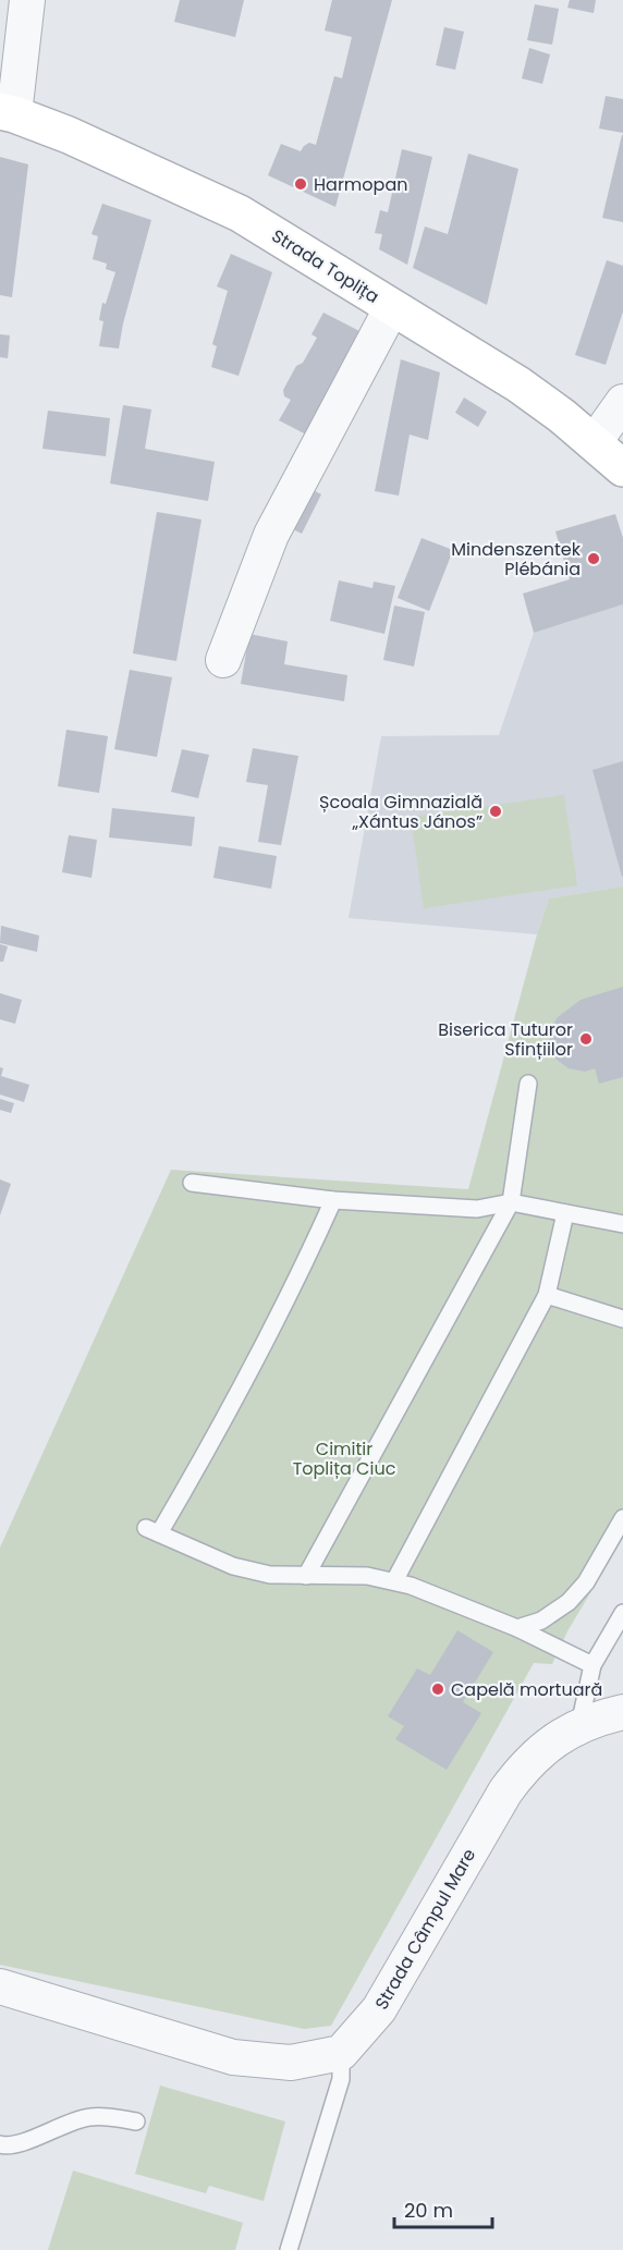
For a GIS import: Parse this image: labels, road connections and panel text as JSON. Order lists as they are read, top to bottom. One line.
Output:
{"streets":{"main road":["Strada Toplița"],"street":["Strada Câmpul Mare"]},"parks":["Cimitir Toplița Ciuc"],"places":["Harmopan","Mindenszentek Plébánia","Școala Gimnazială „Xántus János”","Biserica Tuturor Sfințiilor","Capelă mortuară"],"scale_bar":"20 m"}
